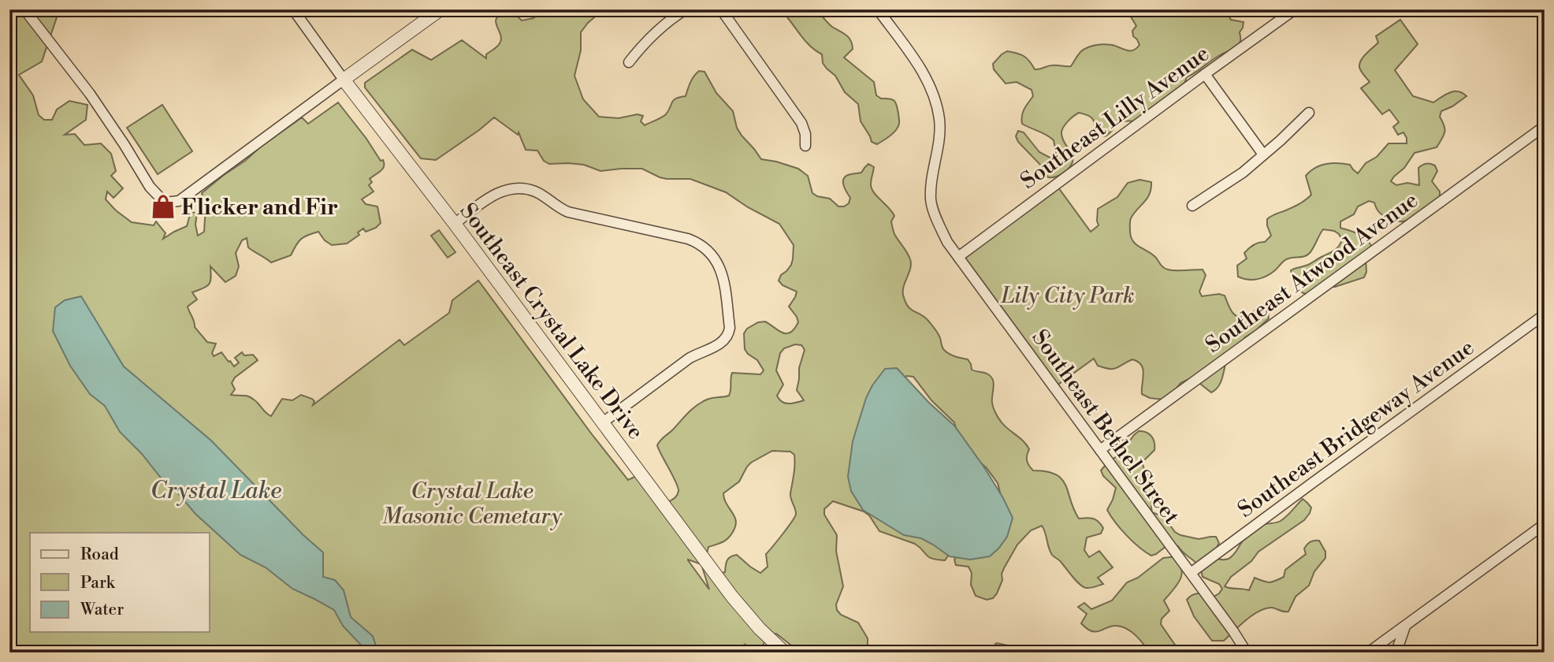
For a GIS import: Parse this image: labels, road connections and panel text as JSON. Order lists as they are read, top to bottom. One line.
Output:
{"streets":{"street":["Southeast Lilly Avenue","Southeast Atwood Avenue","Southeast Crystal Lake Drive","Southeast Bethel Street","Southeast Bridgeway Avenue"]},"crossings":[["Southeast Lilly Avenue","Southeast Bethel Street"],["Southeast Atwood Avenue","Southeast Bethel Street"],["Southeast Bethel Street","Southeast Bridgeway Avenue"]],"water":["Crystal Lake"],"parks":["Lily City Park","Crystal Lake Masonic Cemetary"],"places":{"shop":["Flicker and Fir"]},"legend":["Road","Park","Water"]}
